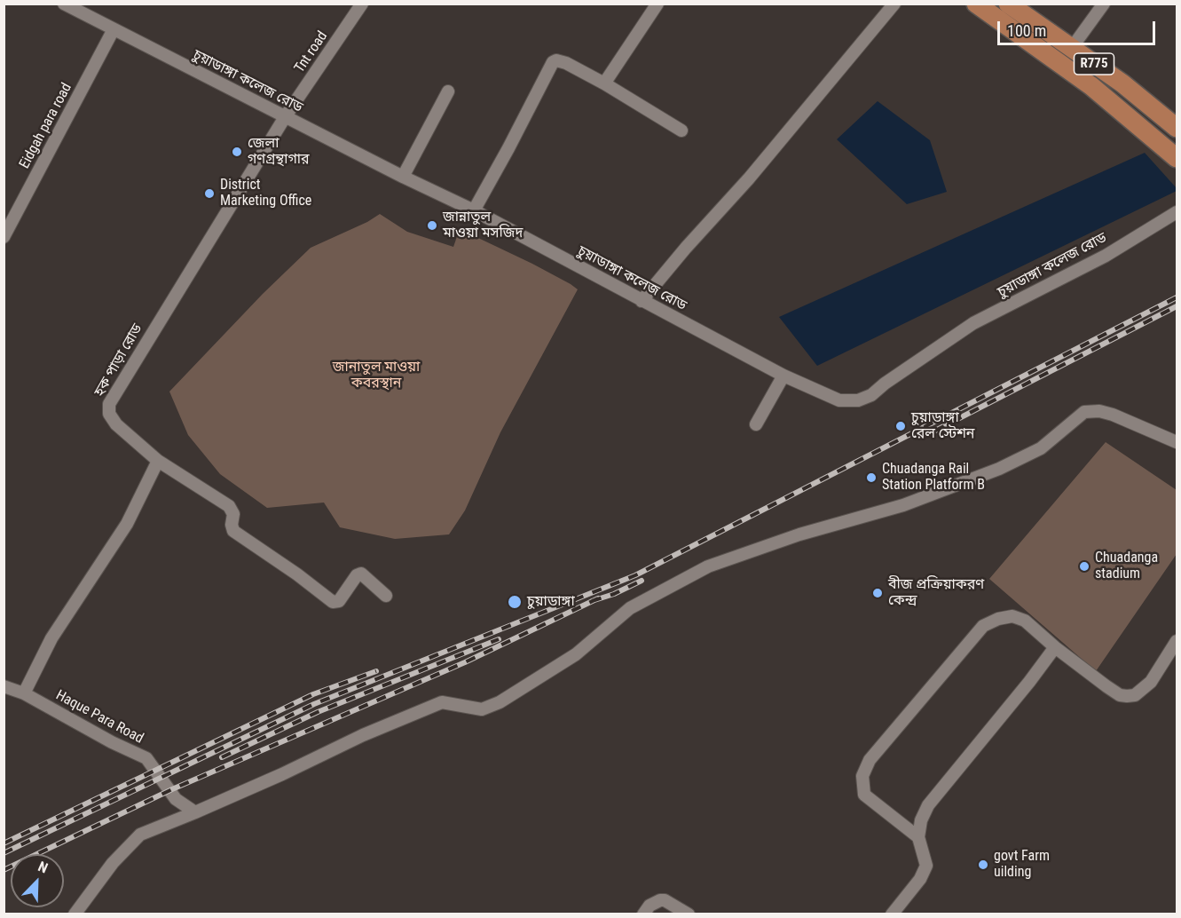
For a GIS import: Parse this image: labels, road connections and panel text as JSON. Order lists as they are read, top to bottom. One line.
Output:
{"streets":{"main road":["R775"],"street":["Tnt road","চুয়াডাঙ্গা কলেজ রোড","Eidgah para road","হক পাড়া রোড","Haque Para Road"]},"crossings":[["Tnt road","চুয়াডাঙ্গা কলেজ রোড"],["Tnt road","হক পাড়া রোড"],["চুয়াডাঙ্গা কলেজ রোড","Eidgah para road"],["চুয়াডাঙ্গা কলেজ রোড","হক পাড়া রোড"]],"parks":["জানাতুল মাওয়া কবরস্থান"],"places":["জেলা গণগ্রন্থাগার","District Marketing Office","জান্নাতুল মাওয়া মসজিদ","চুয়াডাঙ্গা রেল স্টেশন","Chuadanga Rail Station Platform B","Chuadanga stadium","বীজ প্রক্রিয়াকরণ কেন্দ্র","চুয়াডাঙ্গা","govt Farm uilding"],"scale_bar":"100 m","north":"top right"}
